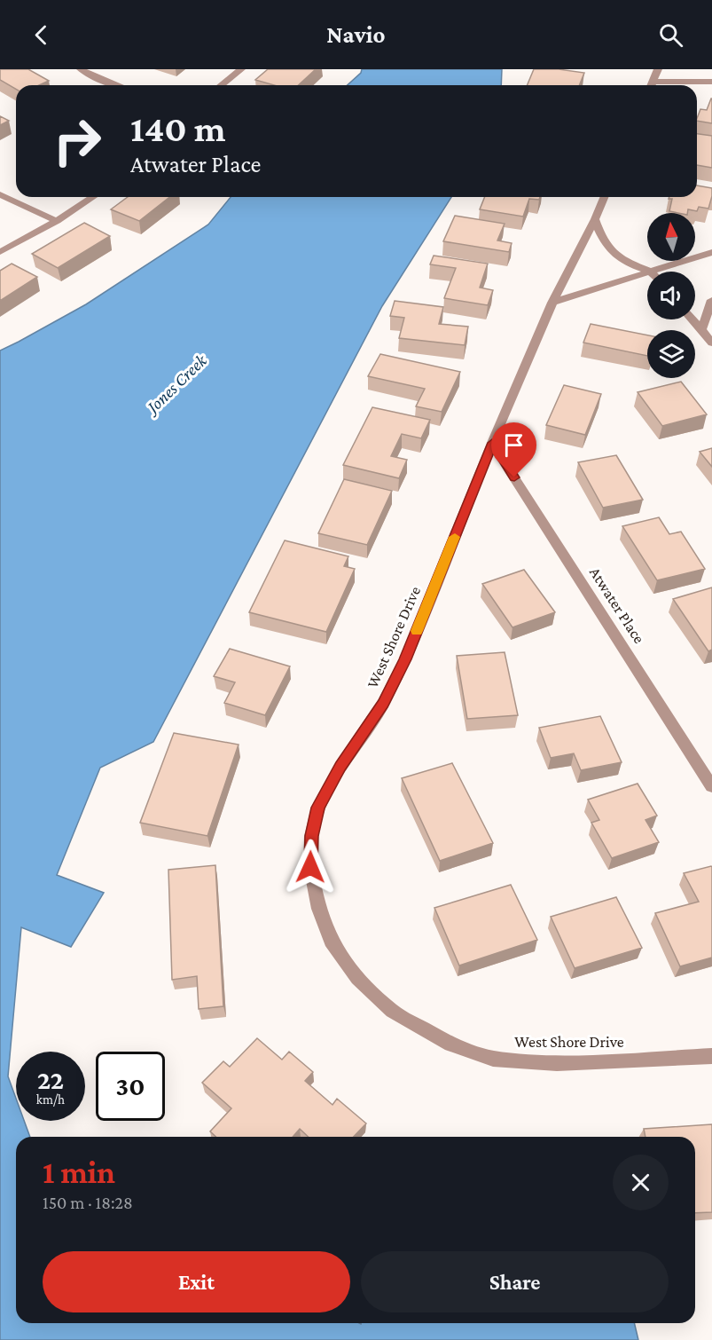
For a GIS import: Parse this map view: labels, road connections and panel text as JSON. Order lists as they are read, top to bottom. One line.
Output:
{"streets":{"street":["Atwater Place","West Shore Drive"]},"crossings":[["Atwater Place","West Shore Drive"]],"water":["Jones Creek"],"north":"top","page":{"header":"Navio","turn":["140 m","Atwater Place"],"speed":"22 km/h","limit":"30","heading":["1 min","150 m · 18:28"],"buttons":["Exit","Share"]}}
